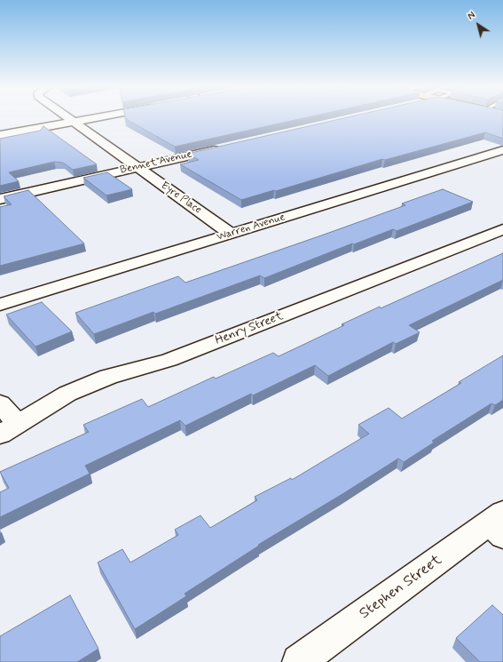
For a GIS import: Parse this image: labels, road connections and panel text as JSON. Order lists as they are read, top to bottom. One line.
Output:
{"streets":{"street":["Bennet Avenue","Eyre Place","Warren Avenue","Henry Street","Stephen Street"]},"crossings":[["Bennet Avenue","Eyre Place"],["Eyre Place","Warren Avenue"]],"north":"top left"}
